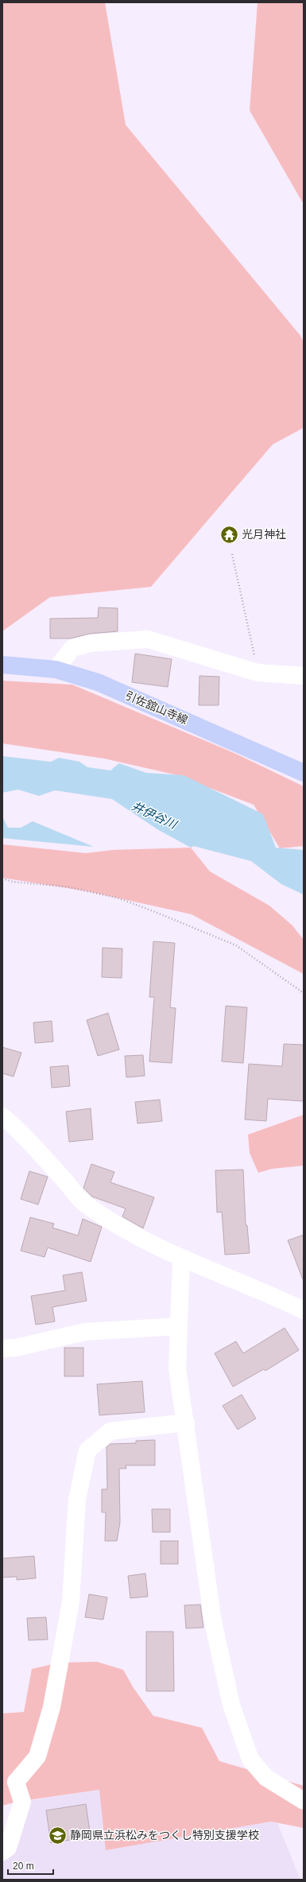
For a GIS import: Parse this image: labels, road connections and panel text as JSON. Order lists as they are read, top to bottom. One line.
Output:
{"streets":{"main road":["引佐舘山寺線"]},"water":["井伊谷川"],"places":{"temple":["光月神社"],"school or university":["静岡県立浜松みをつくし特別支援学校"]},"scale_bar":"20 m"}
